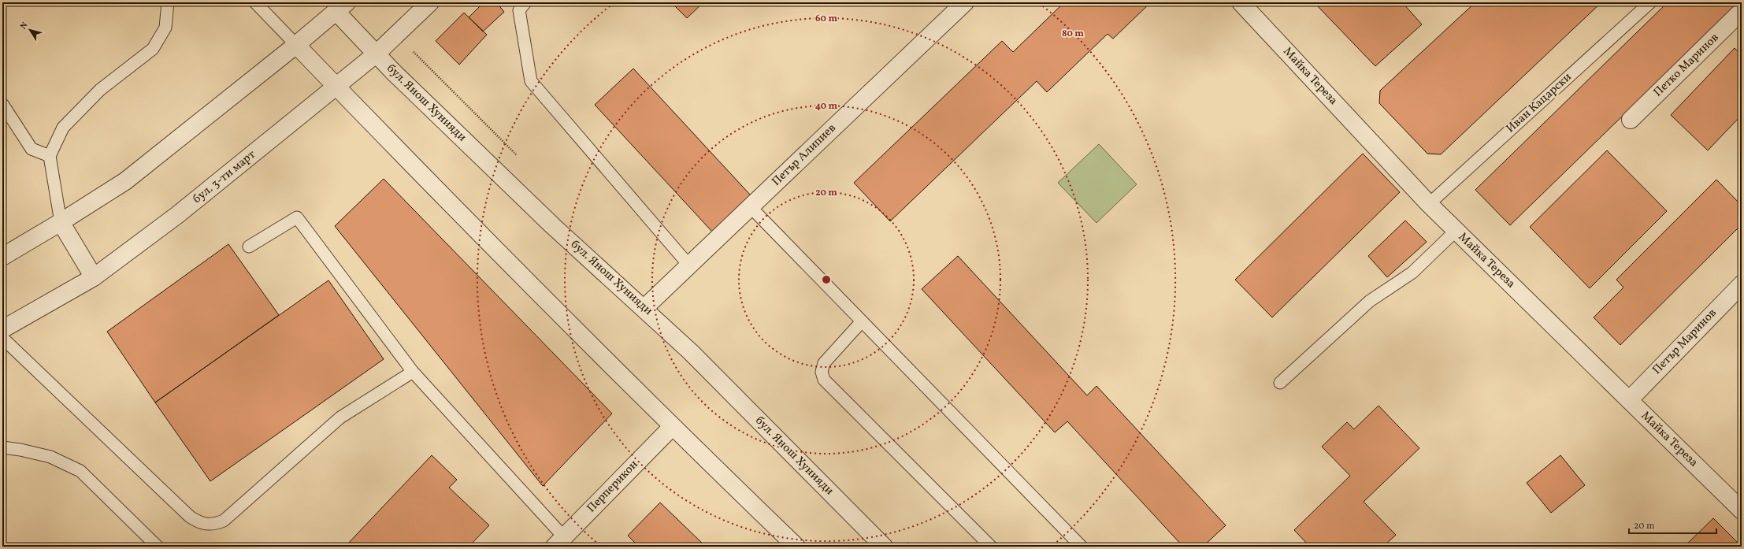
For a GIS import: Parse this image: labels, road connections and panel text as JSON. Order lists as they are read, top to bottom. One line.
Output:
{"streets":{"street":["Петко Маринов","Майка Тереза","бул. Янош Хунияди","Петър Алипиев","бул. 3-ти март","Петър Маринов","Перперикон"],"lane":["Иван Кацарски"]},"crossings":[["Майка Тереза","Иван Кацарски"],["Майка Тереза","Петър Маринов"],["бул. Янош Хунияди","Петър Алипиев"],["бул. Янош Хунияди","бул. 3-ти март"]],"scale_bar":"20 m","north":"top left","rings":["60 m","80 m","40 m","20 m"]}
